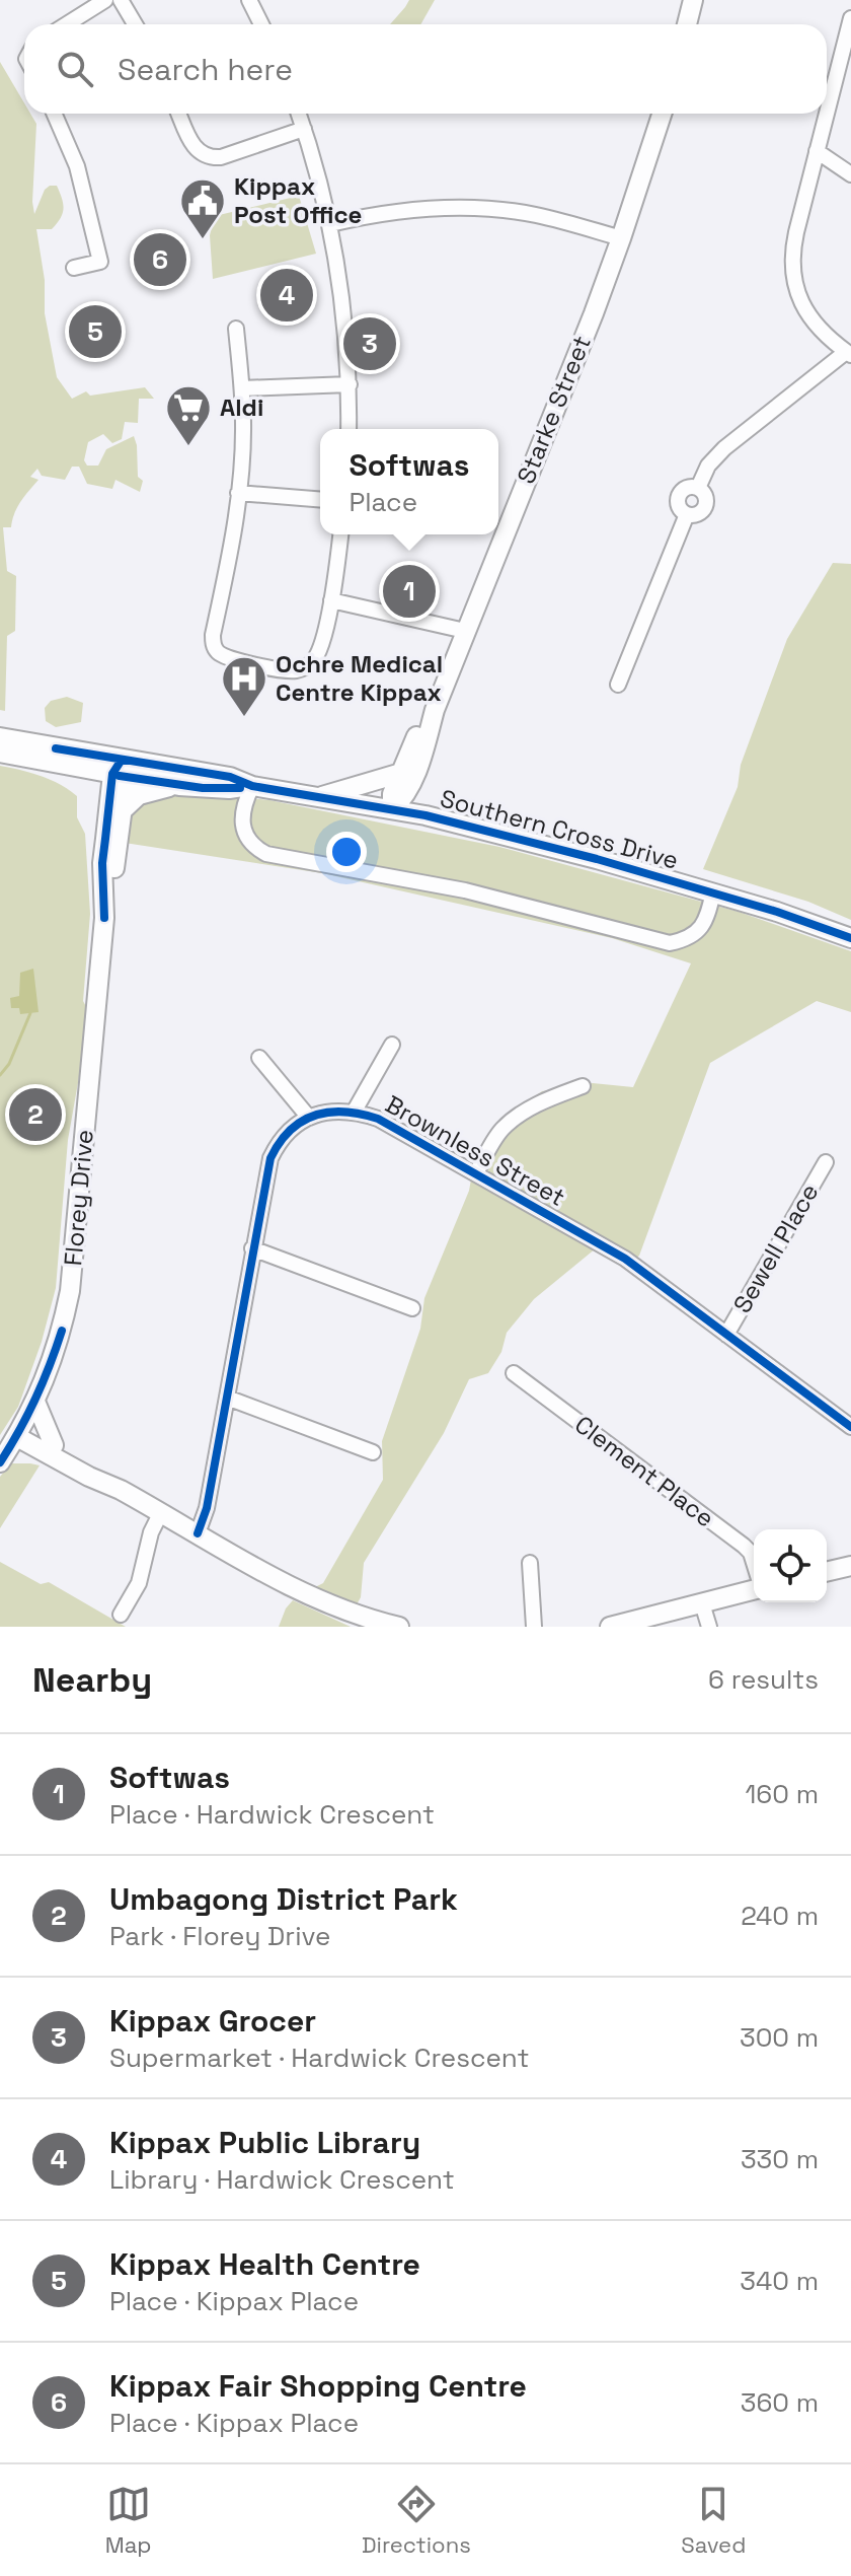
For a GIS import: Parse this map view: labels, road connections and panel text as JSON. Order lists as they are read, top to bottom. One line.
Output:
{"streets":{"main road":["Starke Street","Southern Cross Drive","Florey Drive"],"street":["Brownless Street","Sewell Place","Clement Place"]},"crossings":[["Starke Street","Southern Cross Drive"],["Southern Cross Drive","Florey Drive"],["Brownless Street","Sewell Place"]],"places":{"public building":["Kippax Post Office"],"supermarket":["Aldi"],"hospital":["Ochre Medical Centre Kippax"]},"page":{"search":"Search here","pins":["6","4","5","3","1","2"],"popup":["Softwas","Place"],"heading":["Nearby","6 results"],"list":[{"mark":"1","name":"Softwas","note":"Place · Hardwick Crescent","value":"160 m"},{"mark":"2","name":"Umbagong District Park","note":"Park · Florey Drive","value":"240 m"},{"mark":"3","name":"Kippax Grocer","note":"Supermarket · Hardwick Crescent","value":"300 m"},{"mark":"4","name":"Kippax Public Library","note":"Library · Hardwick Crescent","value":"330 m"},{"mark":"5","name":"Kippax Health Centre","note":"Place · Kippax Place","value":"340 m"},{"mark":"6","name":"Kippax Fair Shopping Centre","note":"Place · Kippax Place","value":"360 m"}],"nav":["Map","Directions","Saved"]}}
